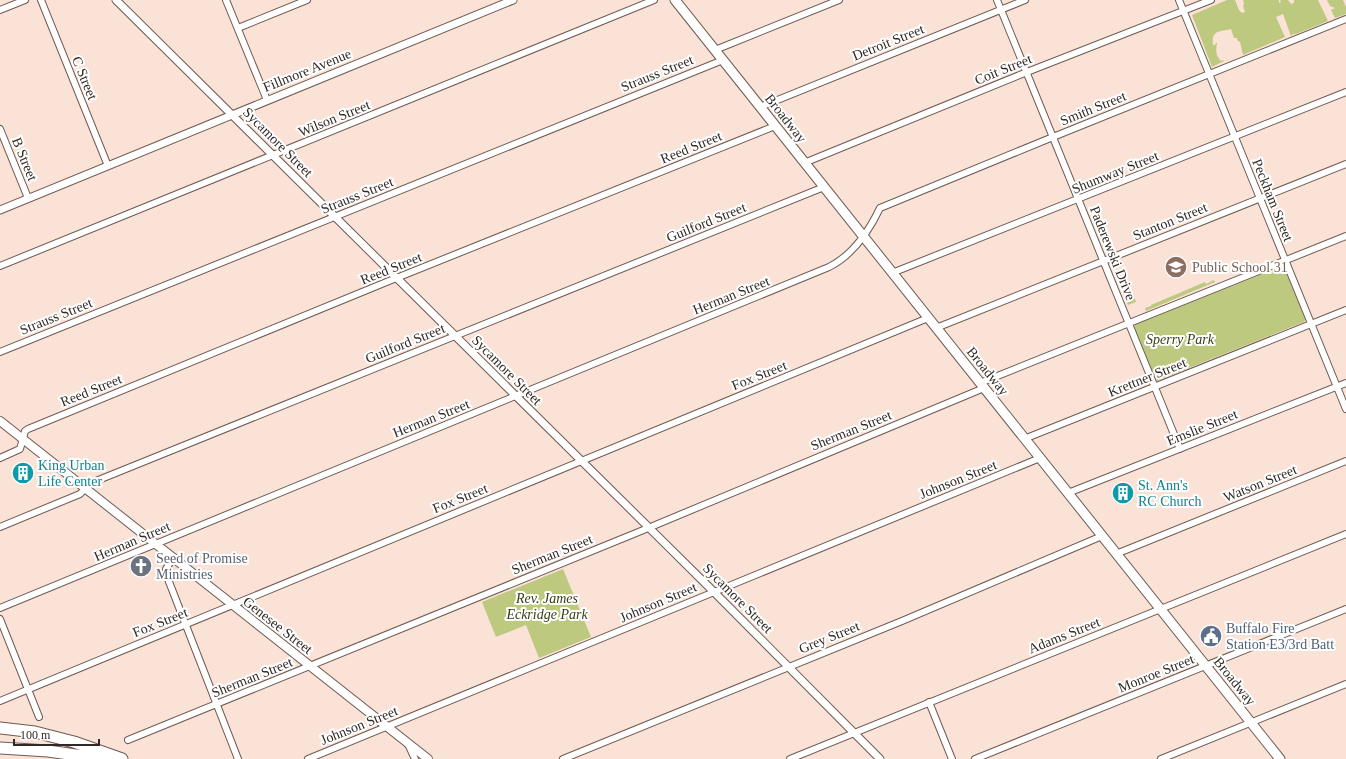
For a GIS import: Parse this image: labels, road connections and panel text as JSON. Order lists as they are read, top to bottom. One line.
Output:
{"streets":{"main road":["Broadway","Genesee Street"],"street":["Detroit Street","Coit Street","Fillmore Avenue","Strauss Street","C Street","Smith Street","Wilson Street","Sycamore Street","Reed Street","B Street","Shumway Street","Peckham Street","Stanton Street","Guilford Street","Paderewski Drive","Herman Street","Fox Street","Krettner Street","Emslie Street","Sherman Street","Johnson Street","Watson Street","Adams Street","Grey Street","Monroe Street"]},"crossings":[["Detroit Street","Broadway"],["Detroit Street","Paderewski Drive"],["Coit Street","Broadway"],["Coit Street","Peckham Street"],["Coit Street","Paderewski Drive"],["Fillmore Avenue","C Street"],["Fillmore Avenue","Sycamore Street"],["Fillmore Avenue","B Street"],["Strauss Street","Broadway"],["Strauss Street","Sycamore Street"],["Smith Street","Broadway"],["Smith Street","Peckham Street"],["Smith Street","Paderewski Drive"],["Smith Street","Herman Street"],["Wilson Street","Sycamore Street"],["Broadway","Reed Street"],["Broadway","Shumway Street"],["Broadway","Stanton Street"],["Broadway","Guilford Street"],["Broadway","Herman Street"],["Broadway","Fox Street"],["Broadway","Krettner Street"],["Broadway","Emslie Street"],["Broadway","Sherman Street"],["Broadway","Johnson Street"],["Broadway","Watson Street"],["Broadway","Adams Street"],["Broadway","Grey Street"],["Broadway","Monroe Street"],["Sycamore Street","Reed Street"],["Sycamore Street","Guilford Street"],["Sycamore Street","Herman Street"],["Sycamore Street","Fox Street"],["Sycamore Street","Sherman Street"],["Sycamore Street","Johnson Street"],["Sycamore Street","Adams Street"],["Sycamore Street","Grey Street"],["Reed Street","Genesee Street"],["Shumway Street","Peckham Street"],["Shumway Street","Paderewski Drive"],["Peckham Street","Stanton Street"],["Peckham Street","Krettner Street"],["Peckham Street","Emslie Street"],["Peckham Street","Sherman Street"],["Stanton Street","Paderewski Drive"],["Guilford Street","Genesee Street"],["Paderewski Drive","Krettner Street"],["Paderewski Drive","Emslie Street"],["Paderewski Drive","Sherman Street"],["Herman Street","Genesee Street"],["Fox Street","Genesee Street"],["Sherman Street","Genesee Street"],["Johnson Street","Genesee Street"]],"parks":["Sperry Park","Rev. James Eckridge Park"],"places":{"school or university":["Public School 31"],"building":["King Urban Life Center","St. Ann's RC Church"],"church":["Seed of Promise Ministries"],"public building":["Buffalo Fire Station E3/3rd Batt"]},"scale_bar":"100 m"}
